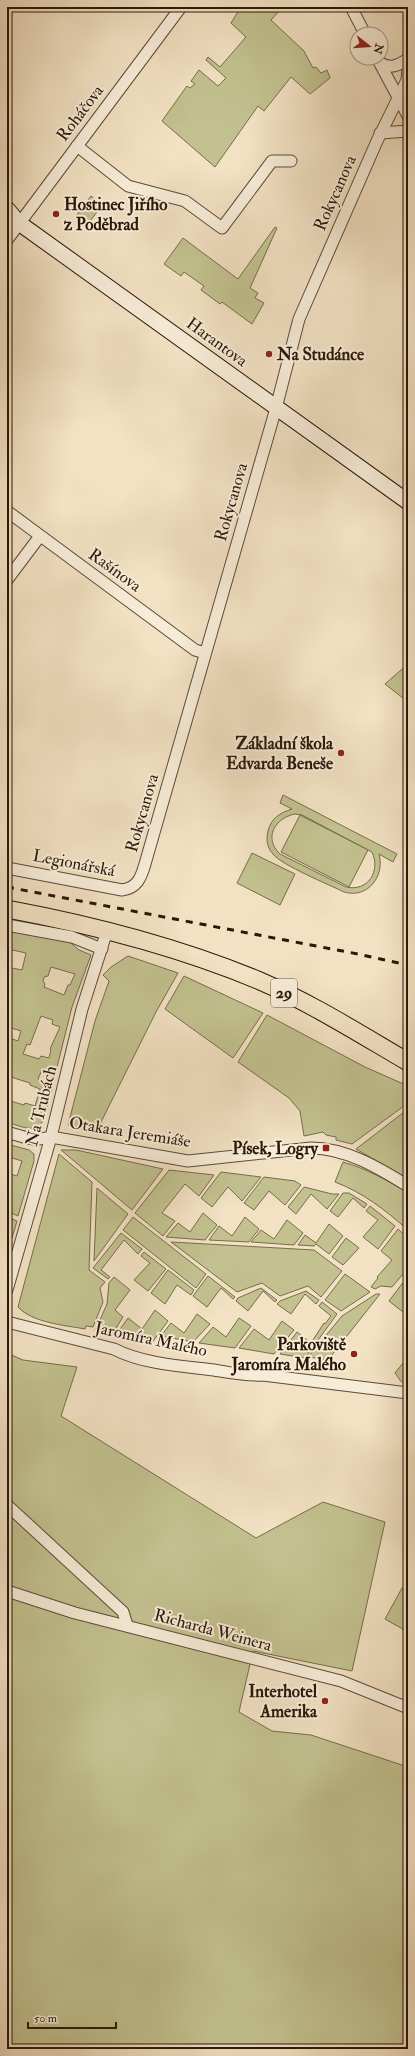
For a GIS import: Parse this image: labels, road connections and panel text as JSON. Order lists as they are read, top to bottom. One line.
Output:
{"streets":{"main road":["29"],"street":["Roháčova","Rokycanova","Harantova","Rašínova","Legionářská","Na Trubách","Otakara Jeremiáše","Jaromíra Malého","Richarda Weinera"]},"crossings":[["Roháčova","Harantova"],["Rokycanova","Harantova"],["Rokycanova","Rašínova"],["Rokycanova","Legionářská"],["29","Na Trubách"],["Na Trubách","Otakara Jeremiáše"]],"places":{"other":["Hostinec Jiřího z Poděbrad","Na Studánce","Základní škola Edvarda Beneše","Parkoviště Jaromíra Malého","Interhotel Amerika"],"transit":["Písek, Logry"]},"scale_bar":"50 m","north":"right"}
